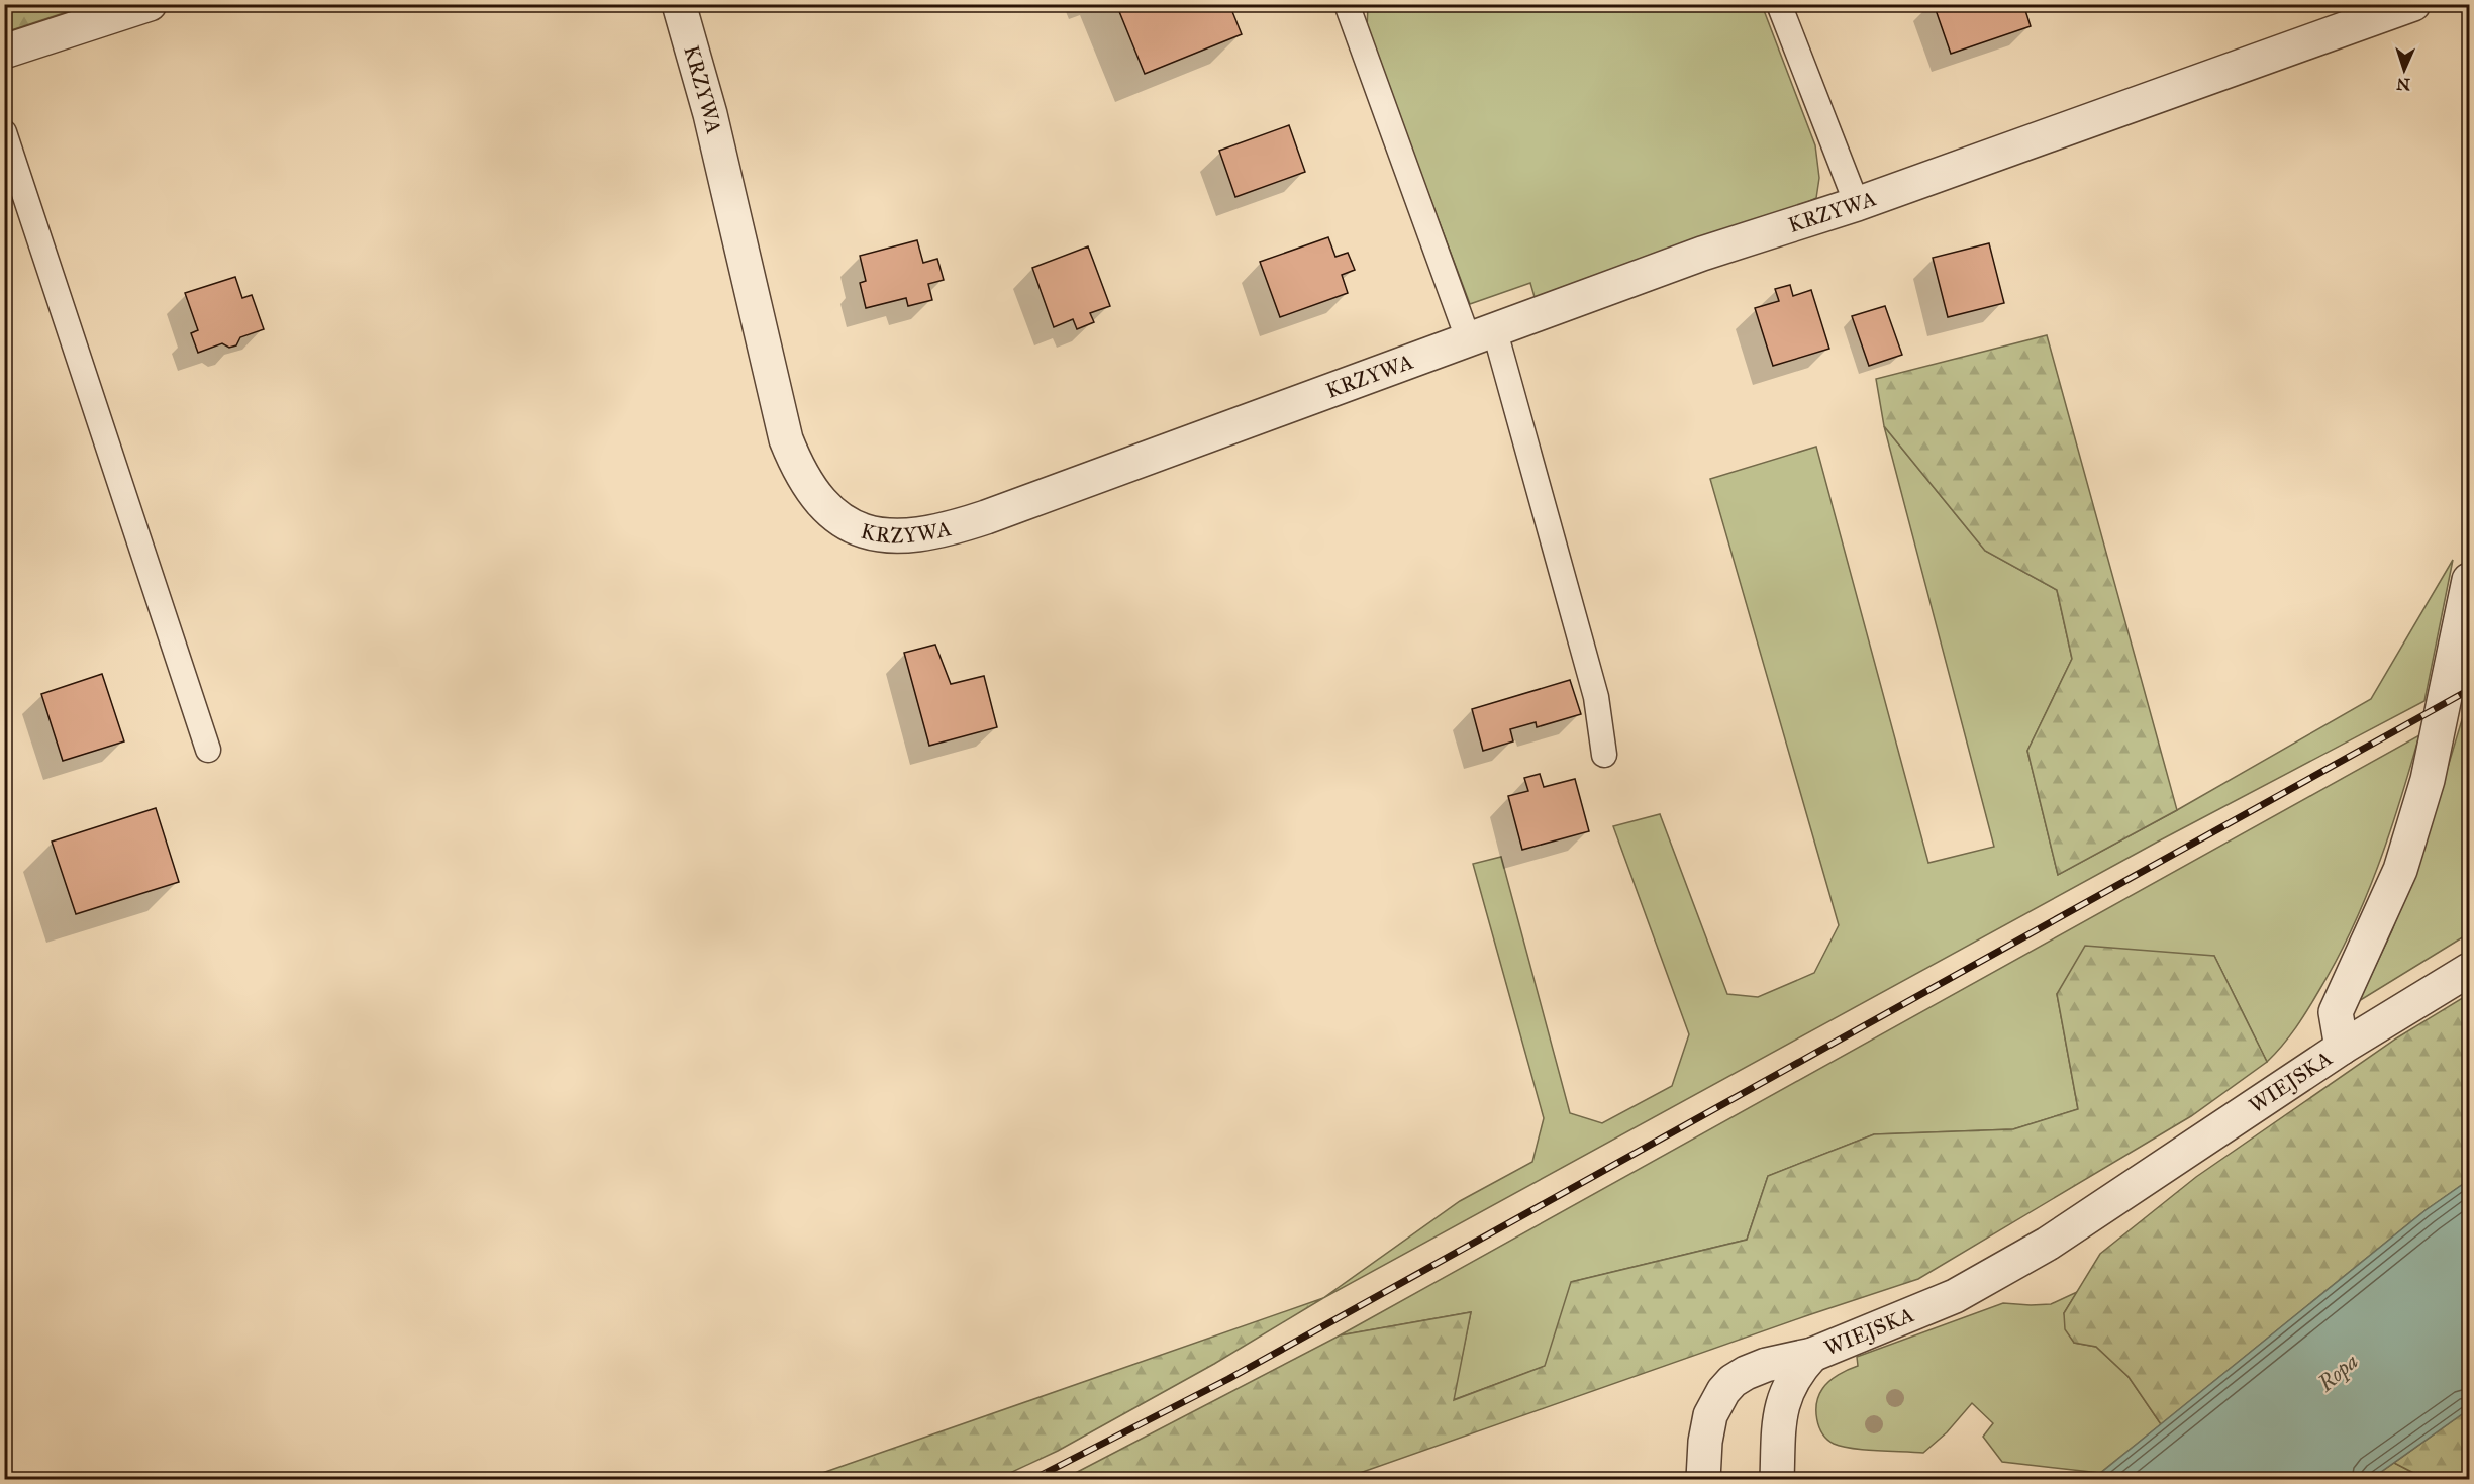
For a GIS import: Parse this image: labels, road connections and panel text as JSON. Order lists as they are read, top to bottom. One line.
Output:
{"streets":{"street":["KRZYWA","WIEJSKA"]},"water":["Ropa"],"north":"bottom"}
